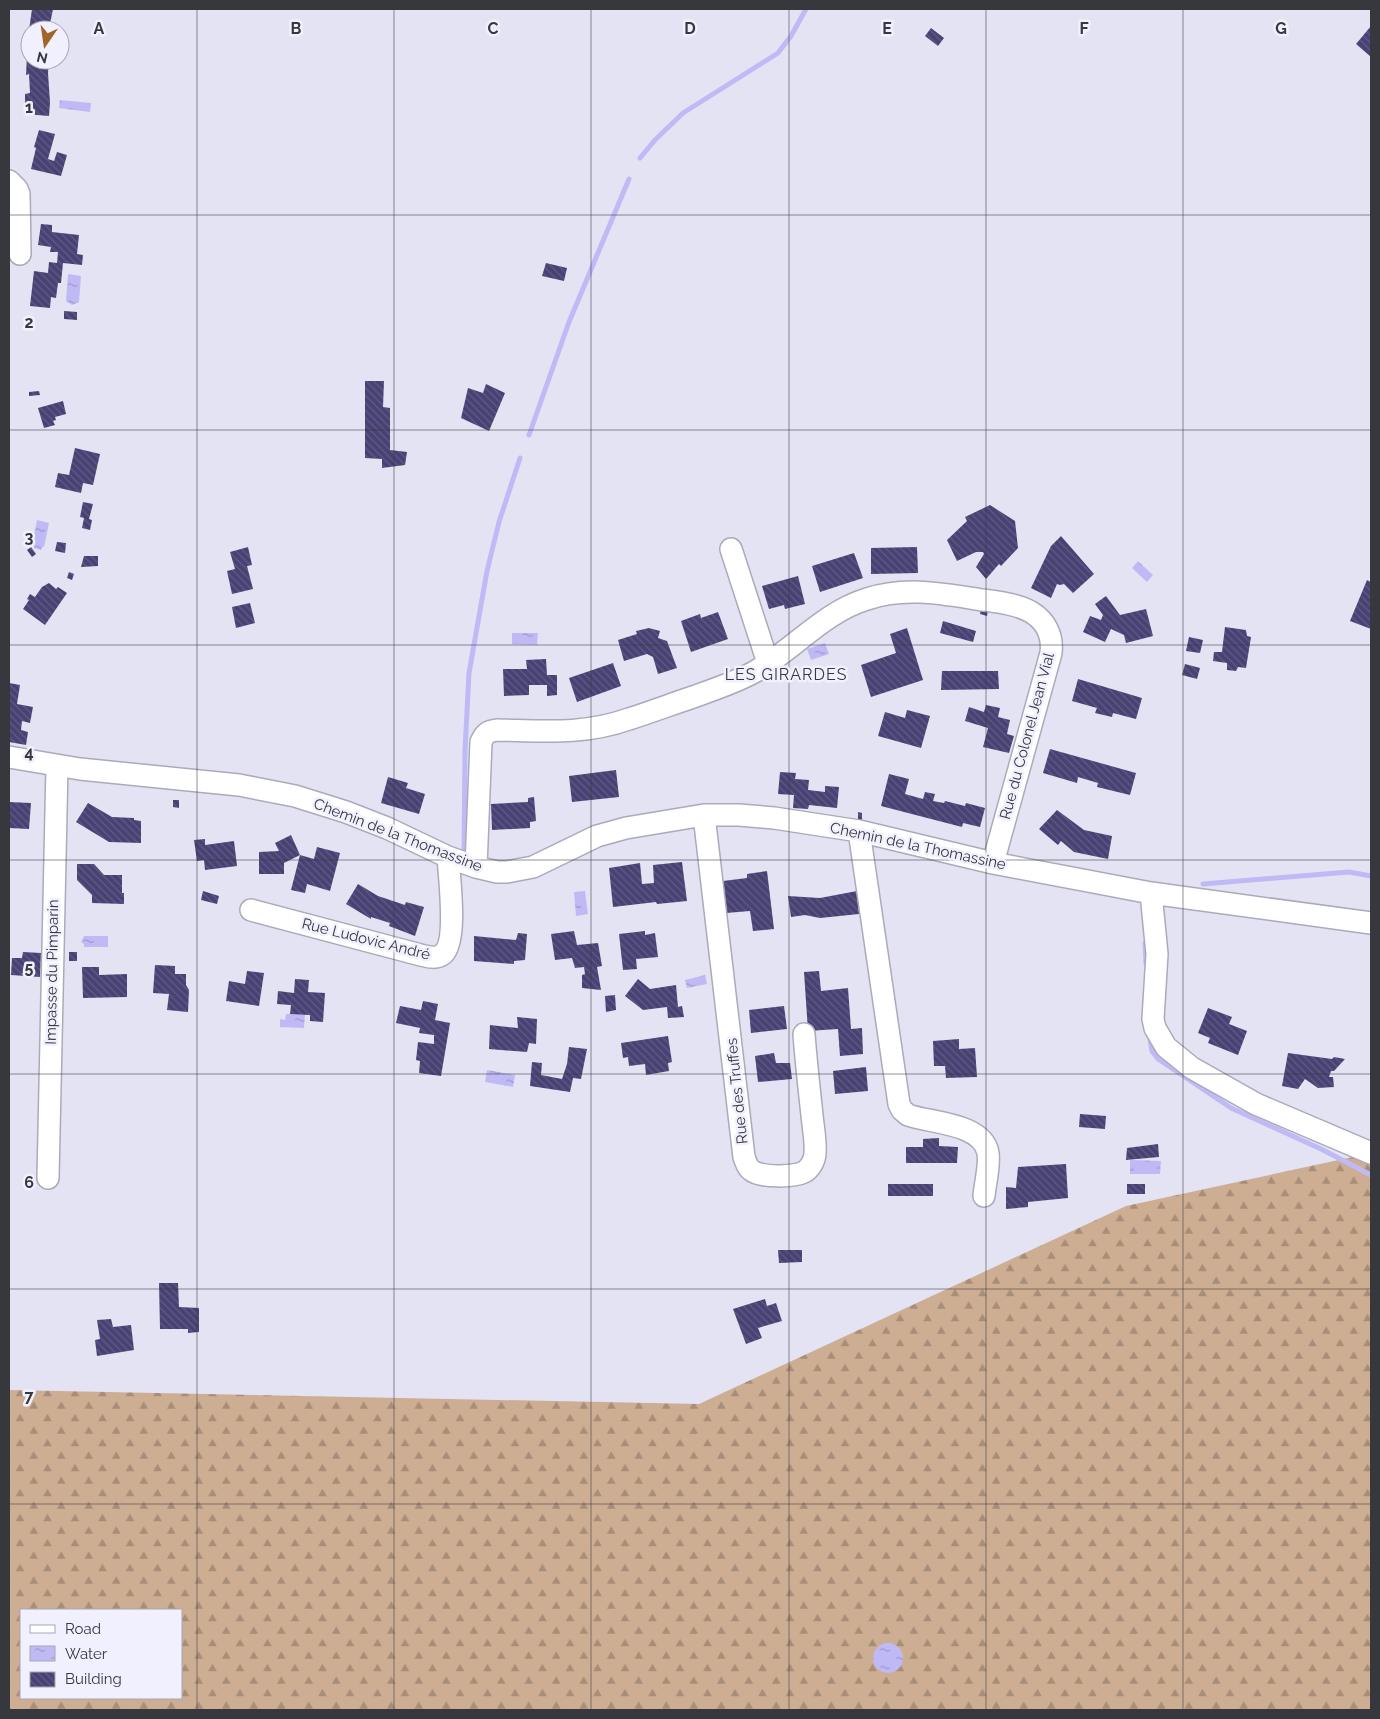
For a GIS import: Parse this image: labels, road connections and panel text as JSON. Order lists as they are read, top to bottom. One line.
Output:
{"streets":{"street":["Rue du Colonel Jean Vial","Chemin de la Thomassine","Rue Ludovic André","Impasse du Pimparin","Rue des Truffes"]},"crossings":[["Rue du Colonel Jean Vial","Chemin de la Thomassine"],["Chemin de la Thomassine","Rue Ludovic André"],["Chemin de la Thomassine","Impasse du Pimparin"],["Chemin de la Thomassine","Rue des Truffes"]],"districts":["LES GIRARDES"],"legend":["Road","Water","Building"],"north":"bottom","grid":{"columns":["A","B","C","D","E","F","G"],"rows":["1","2","3","4","5","6","7"]}}
